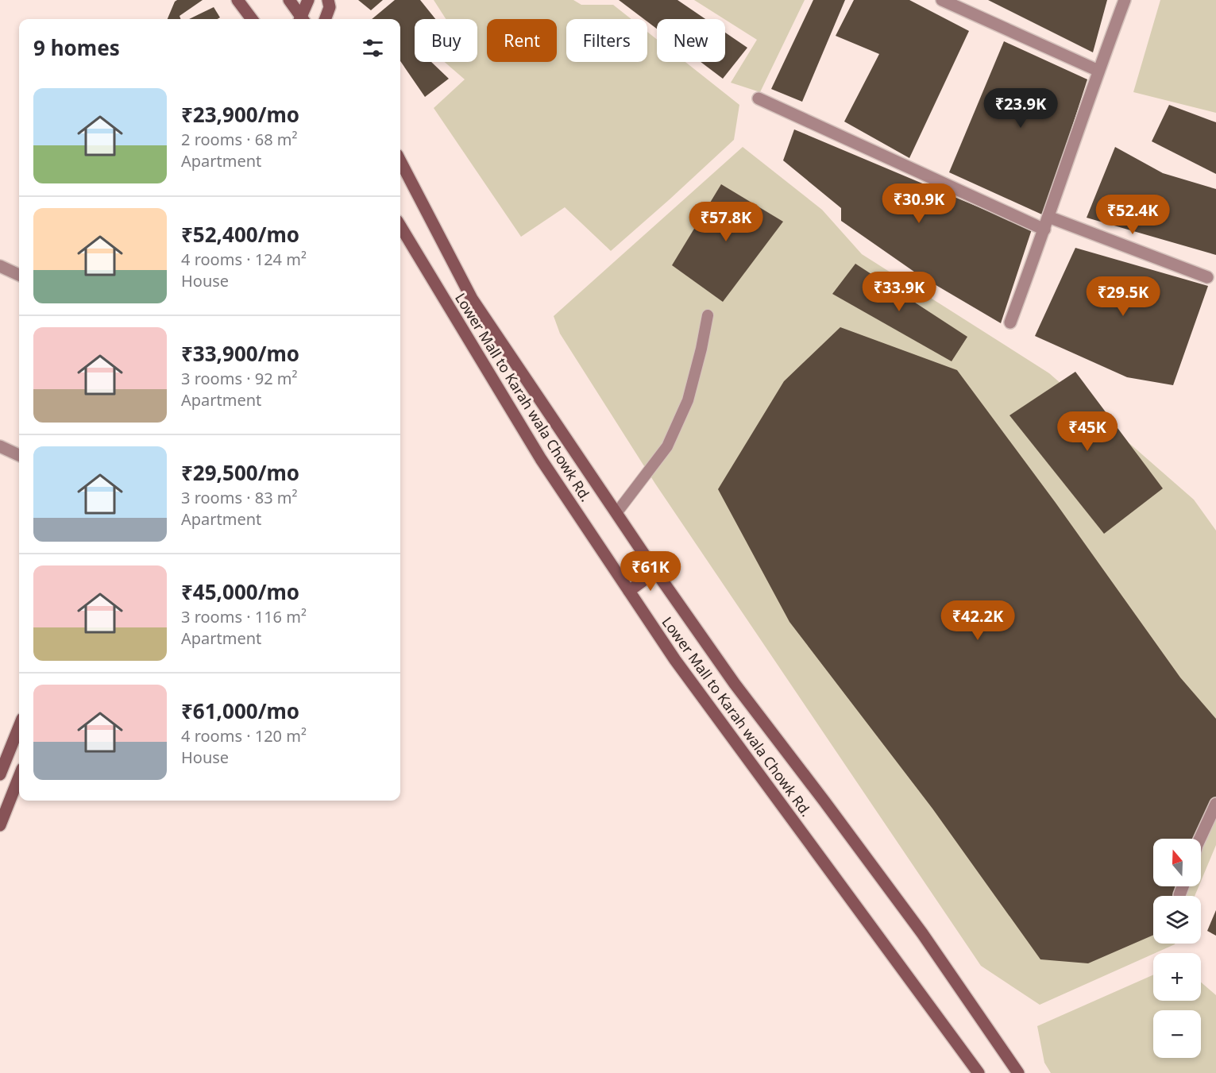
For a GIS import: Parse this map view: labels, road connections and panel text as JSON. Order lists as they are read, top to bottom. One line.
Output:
{"streets":{"main road":["Lower Mall to Karah wala Chowk Rd."]},"north":"top","page":{"chip":["Buy","Rent","Filters","New"],"heading":"9 homes","list":[{"name":"₹23,900/mo","note":"2 rooms · 68 m² · Apartment"},{"name":"₹52,400/mo","note":"4 rooms · 124 m² · House"},{"name":"₹33,900/mo","note":"3 rooms · 92 m² · Apartment"},{"name":"₹29,500/mo","note":"3 rooms · 83 m² · Apartment"},{"name":"₹45,000/mo","note":"3 rooms · 116 m² · Apartment"},{"name":"₹61,000/mo","note":"4 rooms · 120 m² · House"}],"price":["₹23.9K","₹30.9K","₹52.4K","₹57.8K","₹33.9K","₹29.5K","₹45K","₹61K","₹42.2K"],"map_buttons":["+","−"]}}
